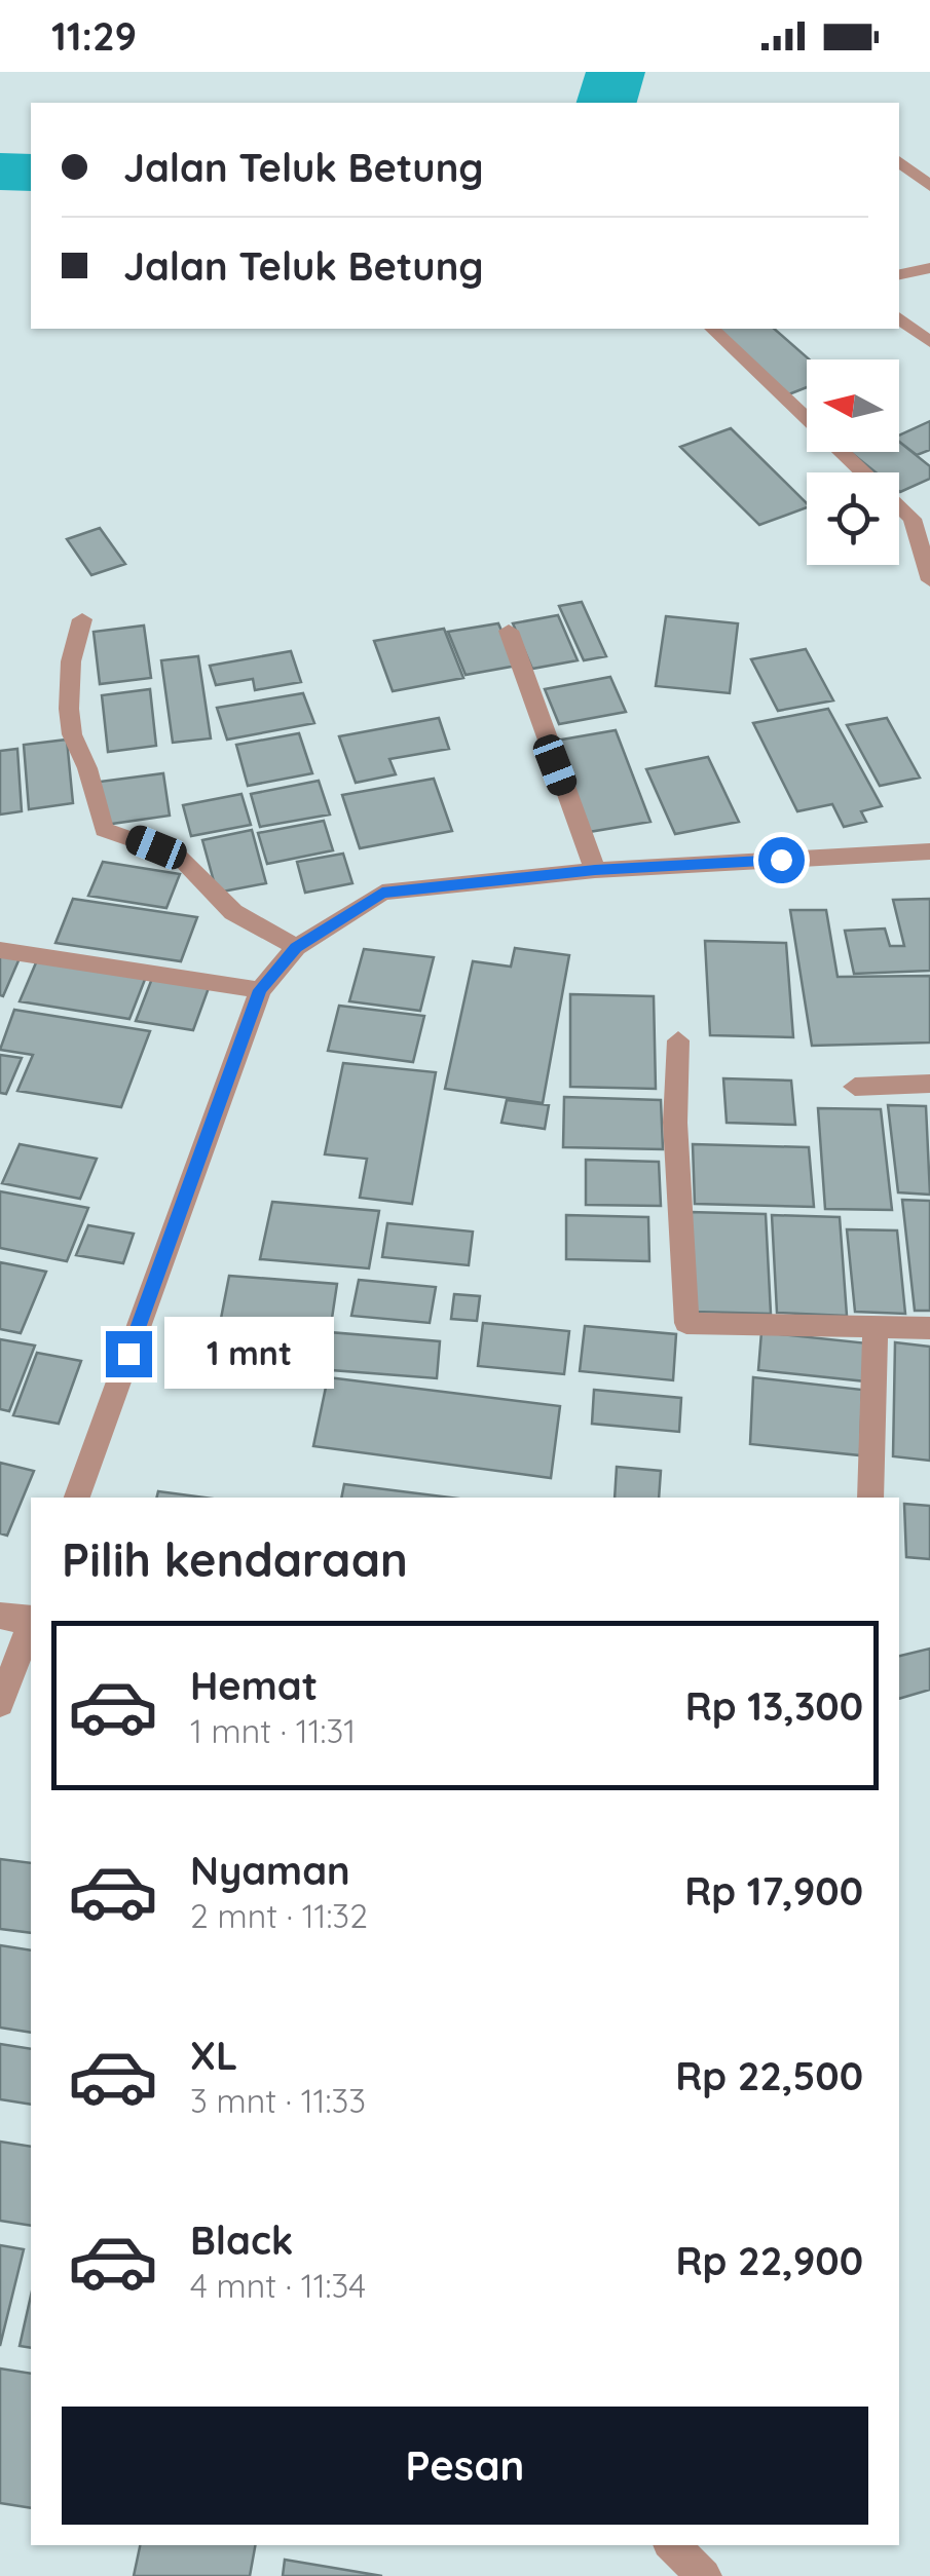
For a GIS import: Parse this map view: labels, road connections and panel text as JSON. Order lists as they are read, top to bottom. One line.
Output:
{"north":"left","page":{"status":"11:29","banner":["Jalan Teluk Betung","Jalan Teluk Betung"],"bubble":"1 mnt","heading":"Pilih kendaraan","list":[{"name":"Hemat","note":"1 mnt · 11:31","value":"Rp 13,300"},{"name":"Nyaman","note":"2 mnt · 11:32","value":"Rp 17,900"},{"name":"XL","note":"3 mnt · 11:33","value":"Rp 22,500"},{"name":"Black","note":"4 mnt · 11:34","value":"Rp 22,900"}],"buttons":"Pesan"}}
